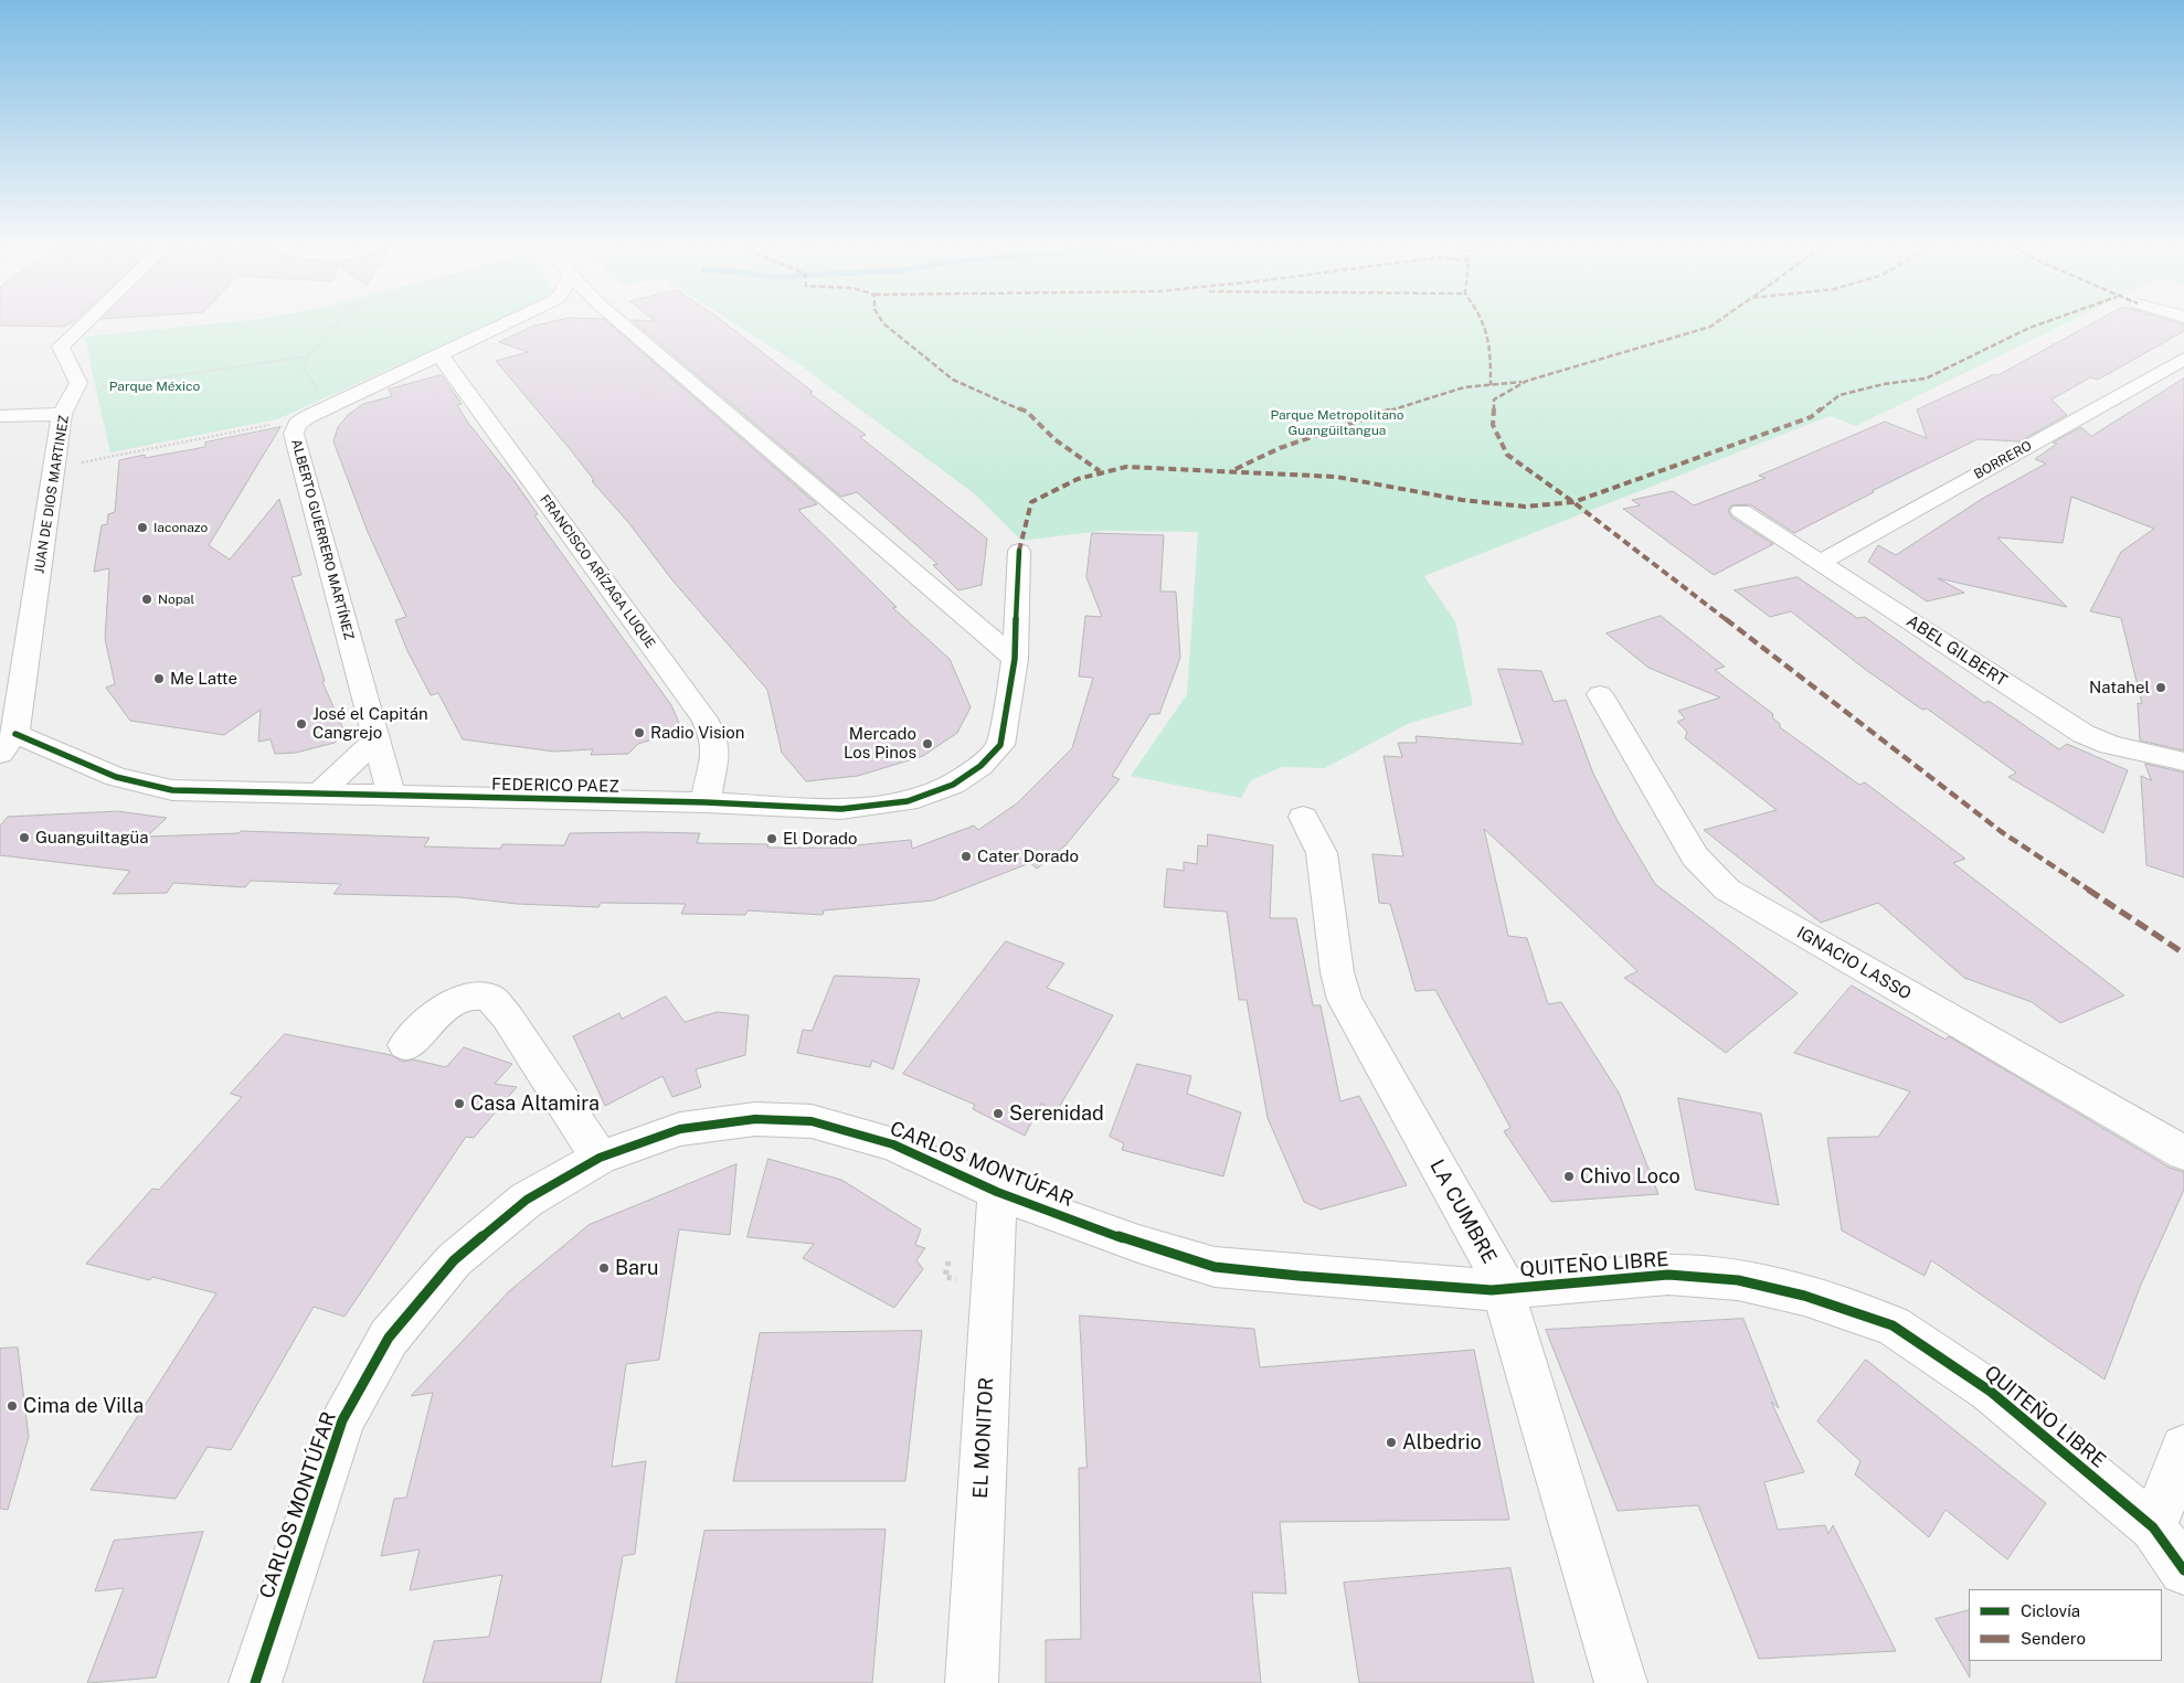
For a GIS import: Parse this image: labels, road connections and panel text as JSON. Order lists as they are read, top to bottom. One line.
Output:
{"streets":{"street":["BORRERO","JUAN DE DIOS MARTINEZ","ALBERTO GUERRERO MARTÍNEZ","FRANCISCO ARÍZAGA LUQUE","ABEL GILBERT","FEDERICO PAEZ","IGNACIO LASSO","CARLOS MONTÚFAR","LA CUMBRE","QUITEÑO LIBRE","EL MONITOR"]},"crossings":[["BORRERO","ABEL GILBERT"],["JUAN DE DIOS MARTINEZ","FEDERICO PAEZ"],["ALBERTO GUERRERO MARTÍNEZ","FRANCISCO ARÍZAGA LUQUE"],["ALBERTO GUERRERO MARTÍNEZ","FEDERICO PAEZ"],["FRANCISCO ARÍZAGA LUQUE","FEDERICO PAEZ"],["CARLOS MONTÚFAR","LA CUMBRE"],["CARLOS MONTÚFAR","QUITEÑO LIBRE"],["CARLOS MONTÚFAR","EL MONITOR"],["LA CUMBRE","QUITEÑO LIBRE"]],"parks":["Parque México","Parque Metropolitano Guangüiltangua"],"places":["Iaconazo","Nopal","Me Latte","Natahel","José el Capitán Cangrejo","Radio Vision","Mercado Los Pinos","Guanguiltagüa","El Dorado","Cater Dorado","Casa Altamira","Serenidad","Chivo Loco","Baru","Cima de Villa","Albedrio"],"legend":["Ciclovía","Sendero"]}
